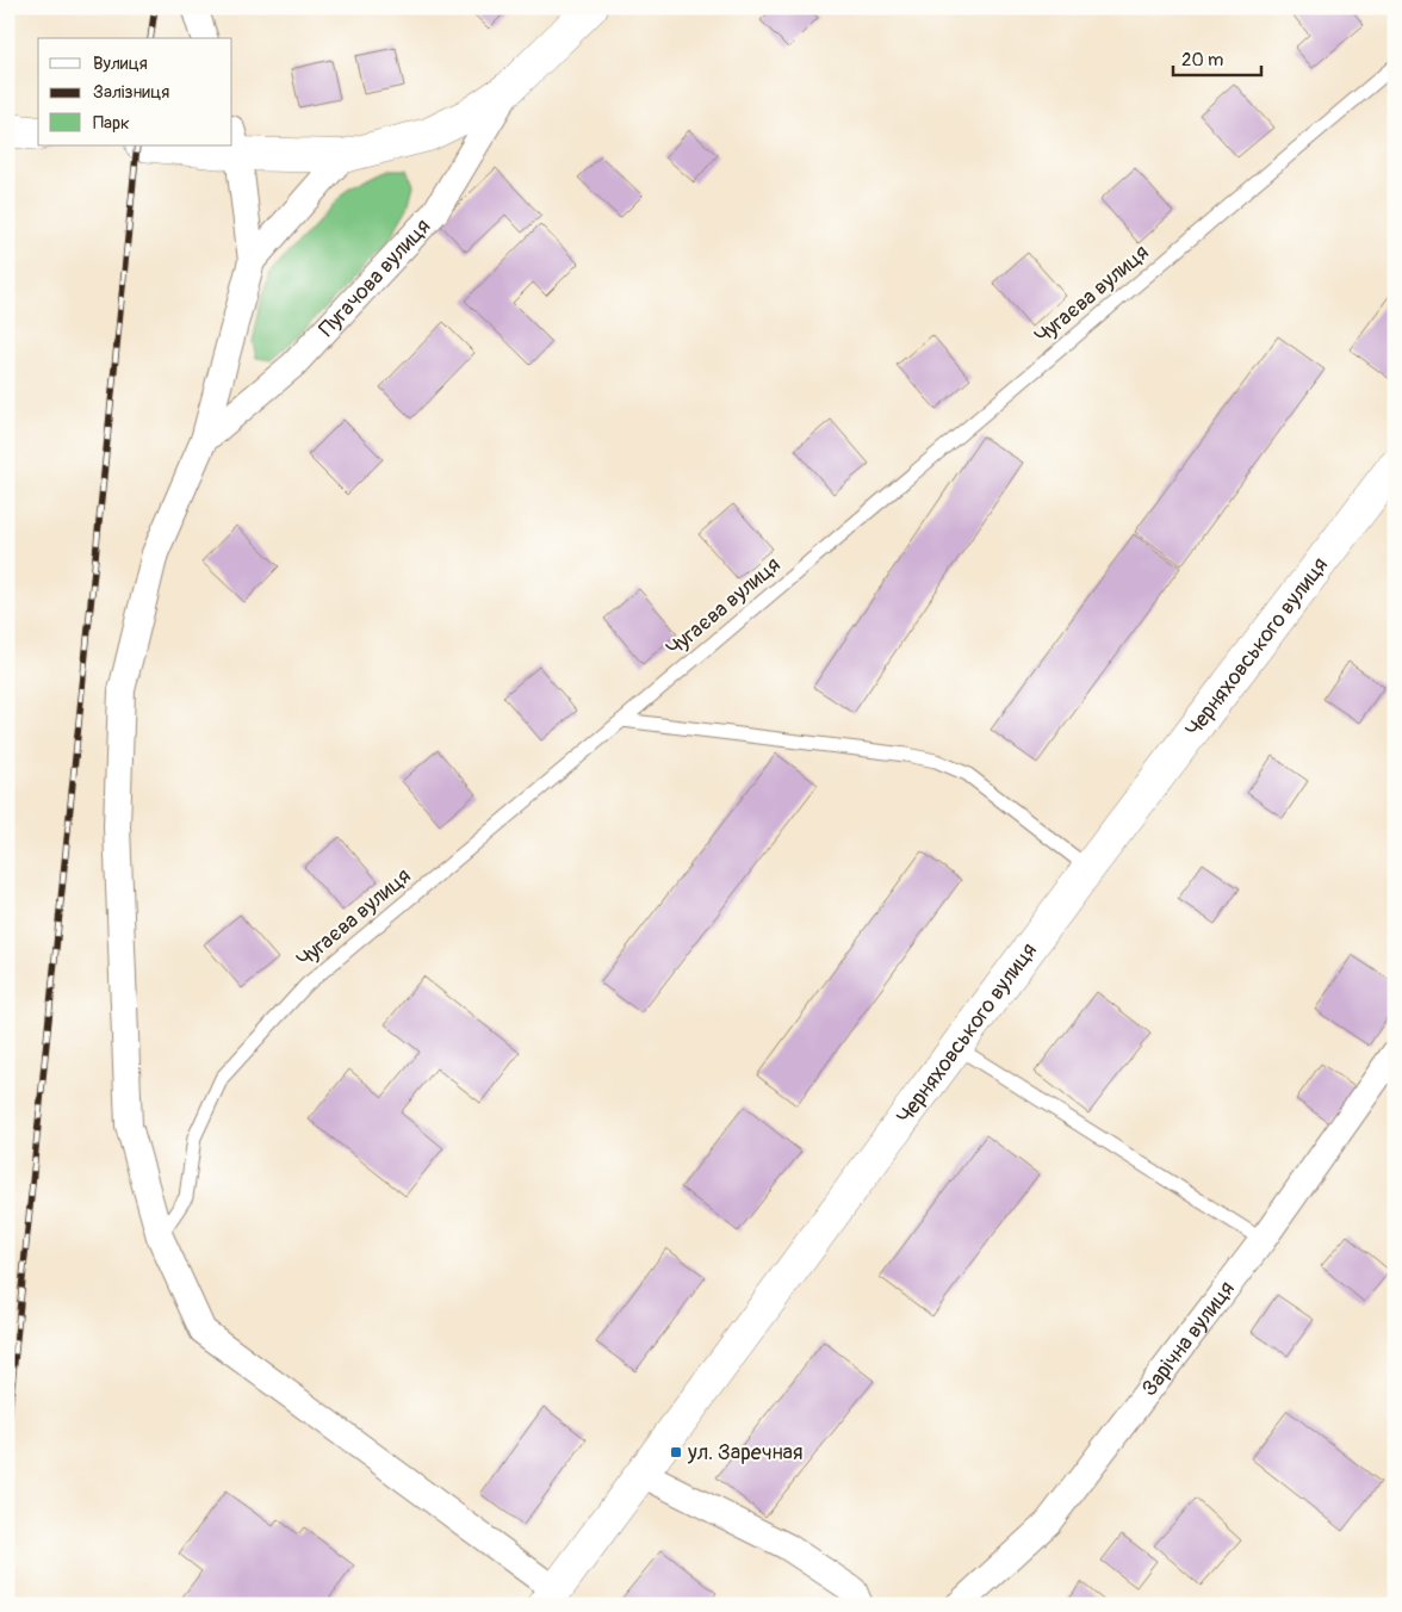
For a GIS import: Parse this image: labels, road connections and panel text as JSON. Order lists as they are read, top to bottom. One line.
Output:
{"streets":{"street":["Пугачова вулиця","Черняховського вулиця","Зарічна вулиця"],"lane":["Чугаєва вулиця"]},"places":{"transit":["ул. Заречная"]},"legend":["Вулиця","Залізниця","Парк"],"scale_bar":"20 m"}
